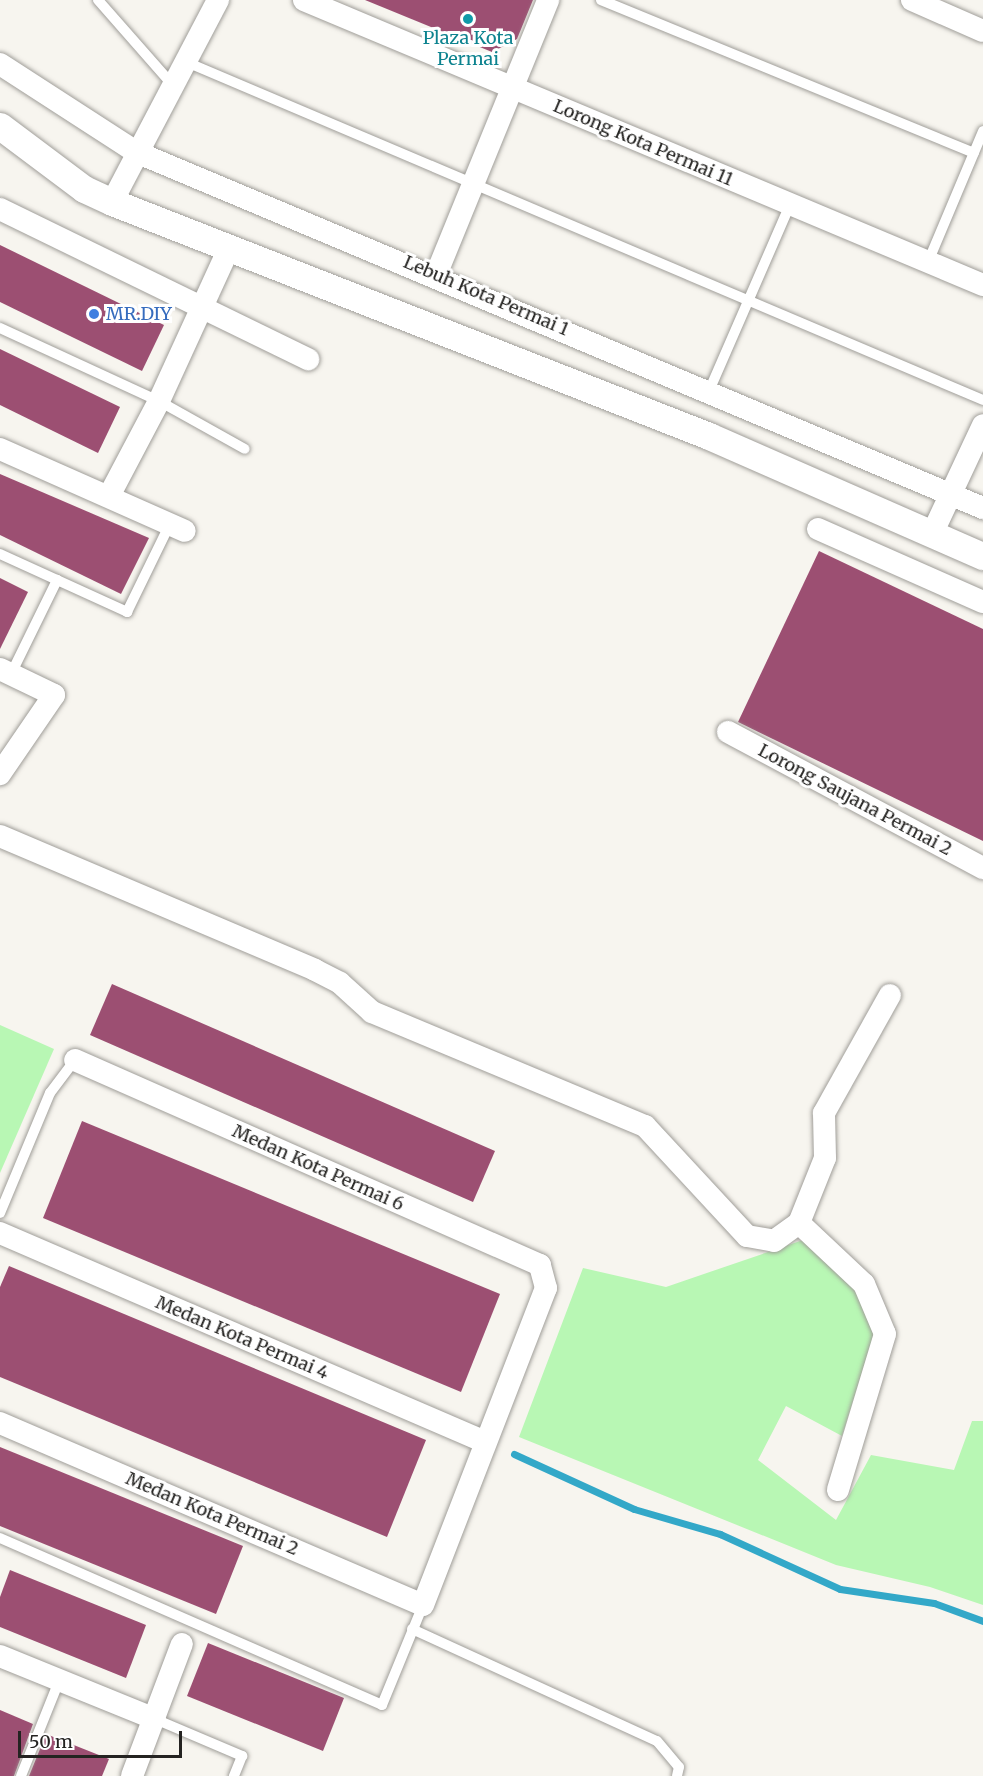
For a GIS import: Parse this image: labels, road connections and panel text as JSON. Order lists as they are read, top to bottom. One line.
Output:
{"streets":{"street":["Lorong Kota Permai 11","Lebuh Kota Permai 1","Lorong Saujana Permai 2","Medan Kota Permai 6","Medan Kota Permai 4","Medan Kota Permai 2"]},"crossings":[["Medan Kota Permai 6","Medan Kota Permai 4"]],"places":["Plaza Kota Permai","MR.DIY"],"scale_bar":"50 m"}
